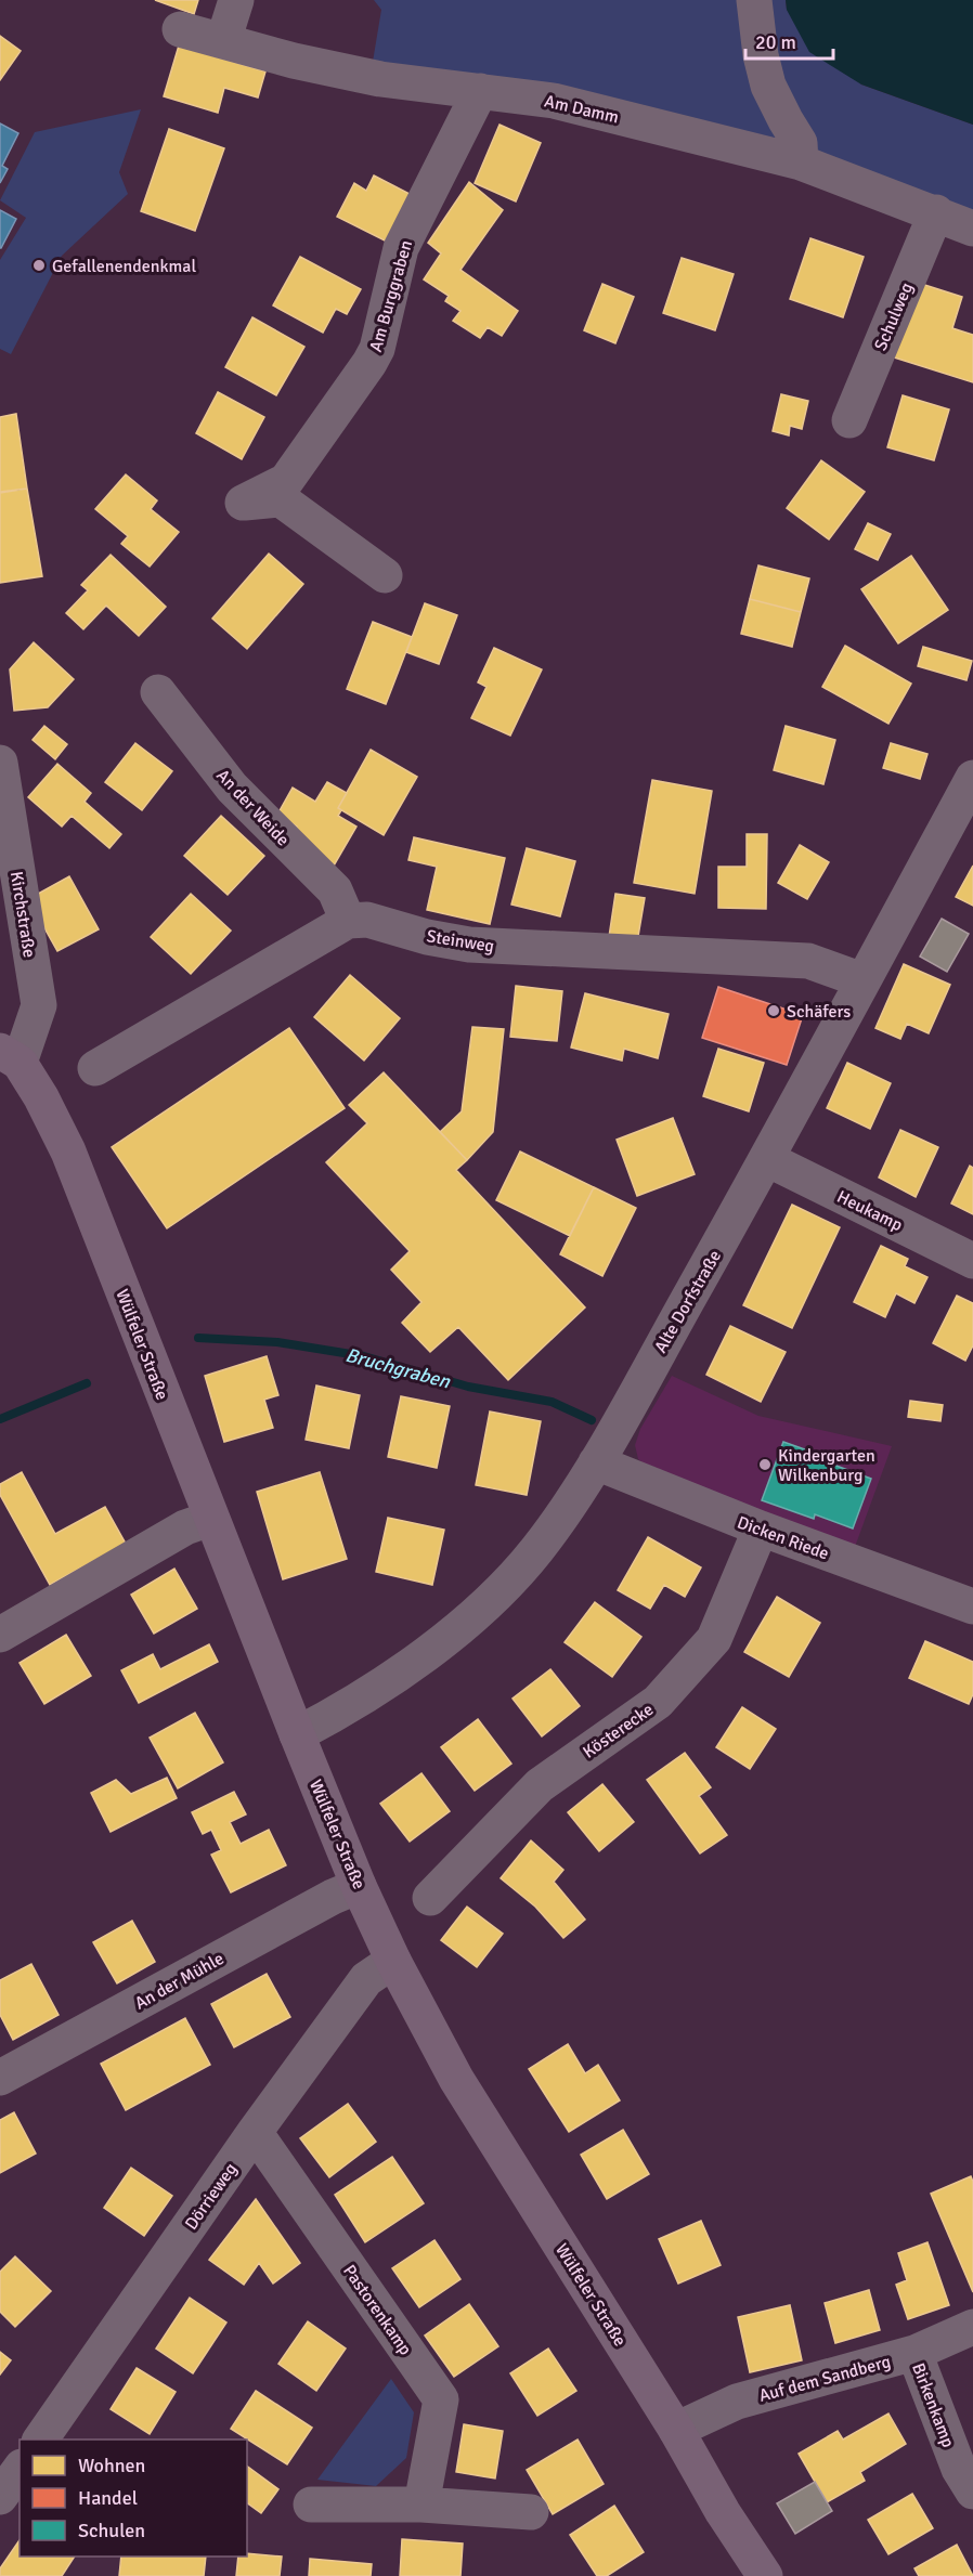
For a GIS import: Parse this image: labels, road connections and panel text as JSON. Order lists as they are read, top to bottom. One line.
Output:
{"streets":{"main road":["Wülfeler Straße"],"street":["Am Damm","Am Burggraben","Schulweg","An der Weide","Kirchstraße","Steinweg","Heukamp","Alte Dorfstraße","Dicken Riede","Kösterecke","An der Mühle","Dörrieweg","Pastorenkamp","Auf dem Sandberg","Birkenkamp"]},"crossings":[["Am Damm","Am Burggraben"],["Am Damm","Schulweg"],["An der Weide","Steinweg"],["Kirchstraße","Wülfeler Straße"],["Steinweg","Alte Dorfstraße"],["Heukamp","Alte Dorfstraße"],["Alte Dorfstraße","Wülfeler Straße"],["Alte Dorfstraße","Dicken Riede"],["Wülfeler Straße","An der Mühle"],["Wülfeler Straße","Dörrieweg"],["Wülfeler Straße","Auf dem Sandberg"],["Dicken Riede","Kösterecke"],["Dörrieweg","Pastorenkamp"],["Auf dem Sandberg","Birkenkamp"]],"water":["Bruchgraben"],"places":["Gefallenendenkmal","Schäfers","Kindergarten Wilkenburg"],"legend":["Wohnen","Handel","Schulen"],"scale_bar":"20 m"}
